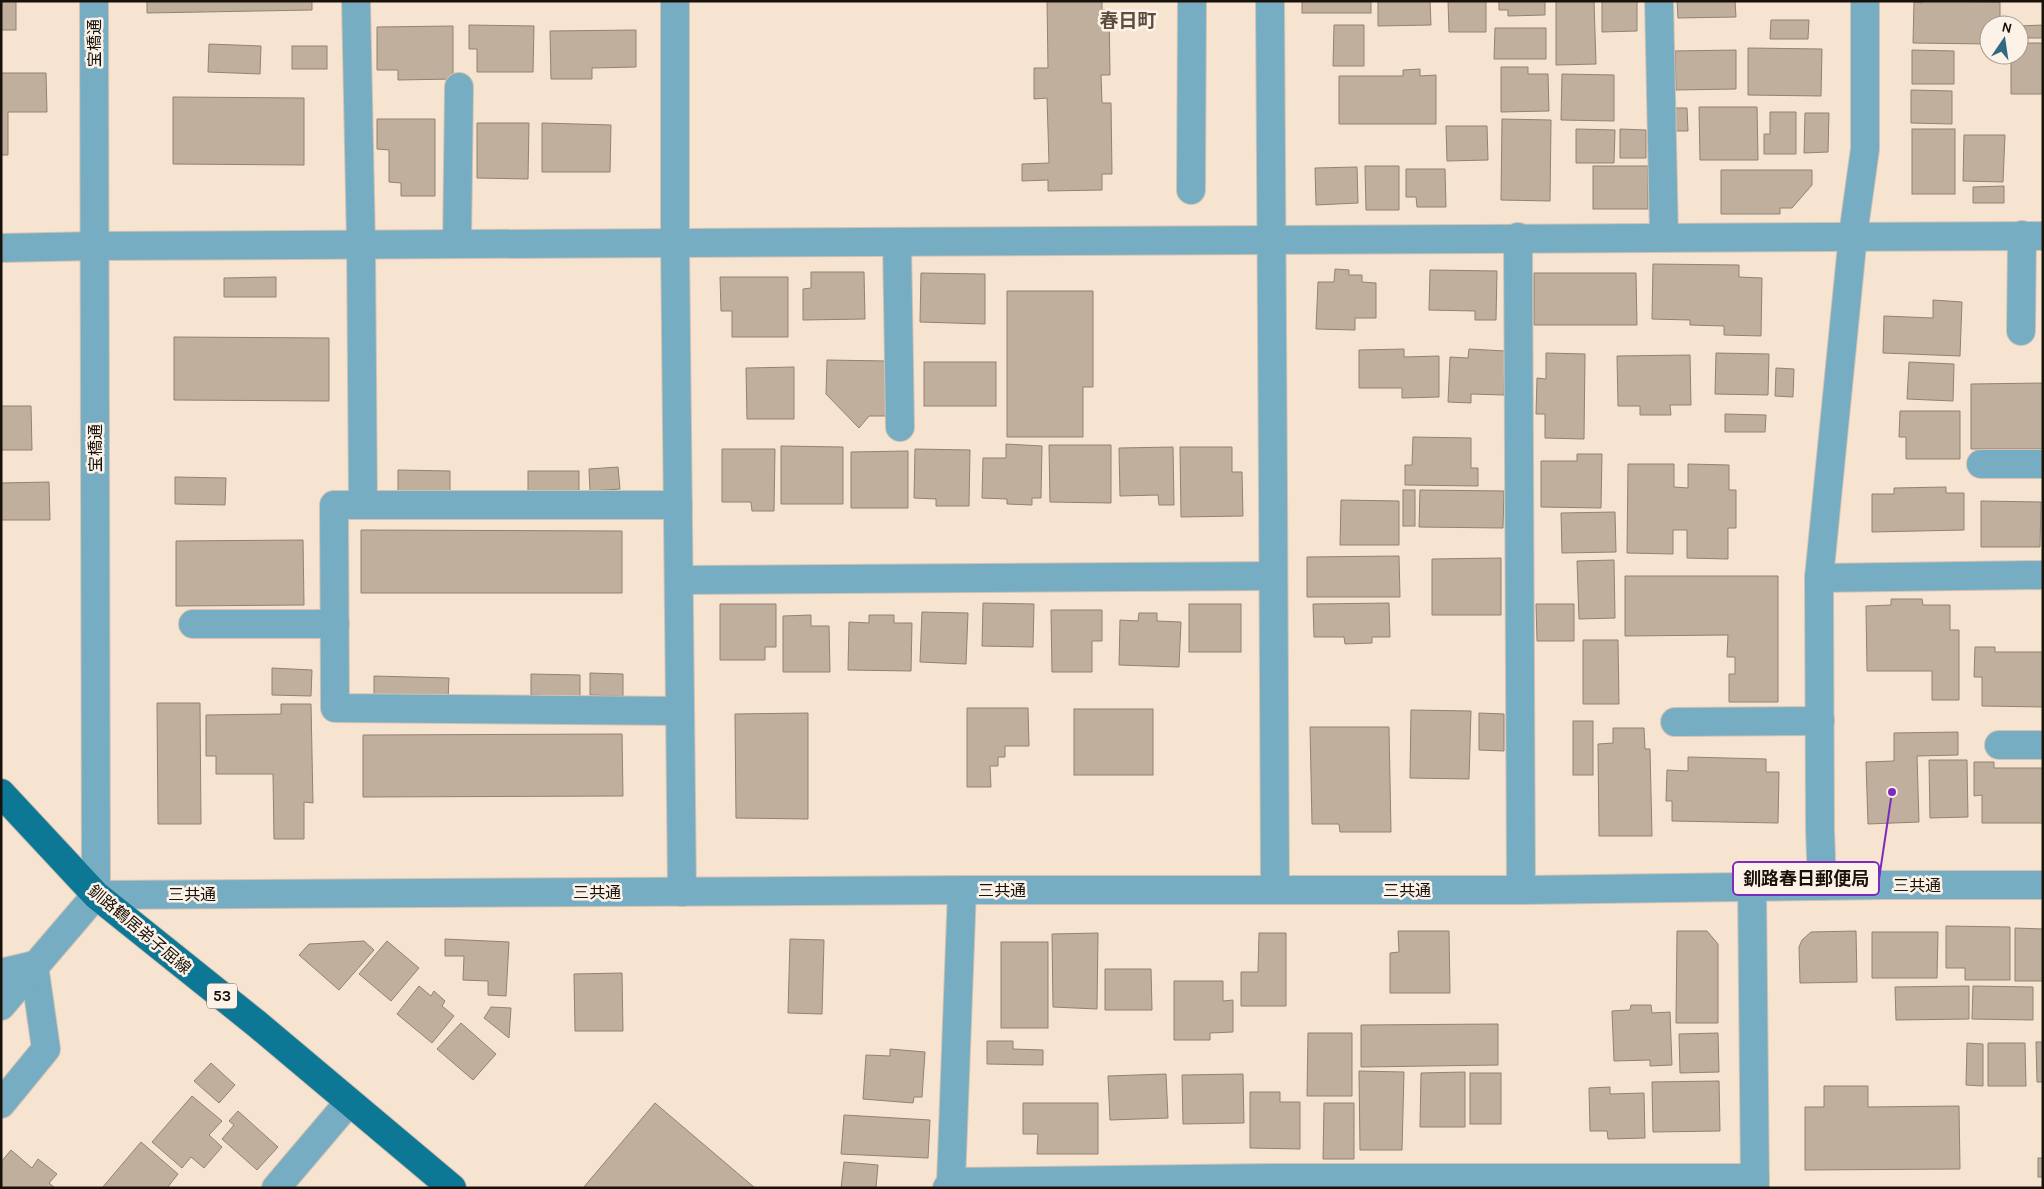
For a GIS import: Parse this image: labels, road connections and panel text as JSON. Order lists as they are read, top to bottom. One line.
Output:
{"streets":{"main road":["釧路鶴居弟子屈線","53"],"street":["宝橋通","三共通"]},"crossings":[["宝橋通","三共通"],["宝橋通","釧路鶴居弟子屈線"],["三共通","釧路鶴居弟子屈線"]],"districts":["春日町"],"places":["釧路春日郵便局"],"north":"top"}
